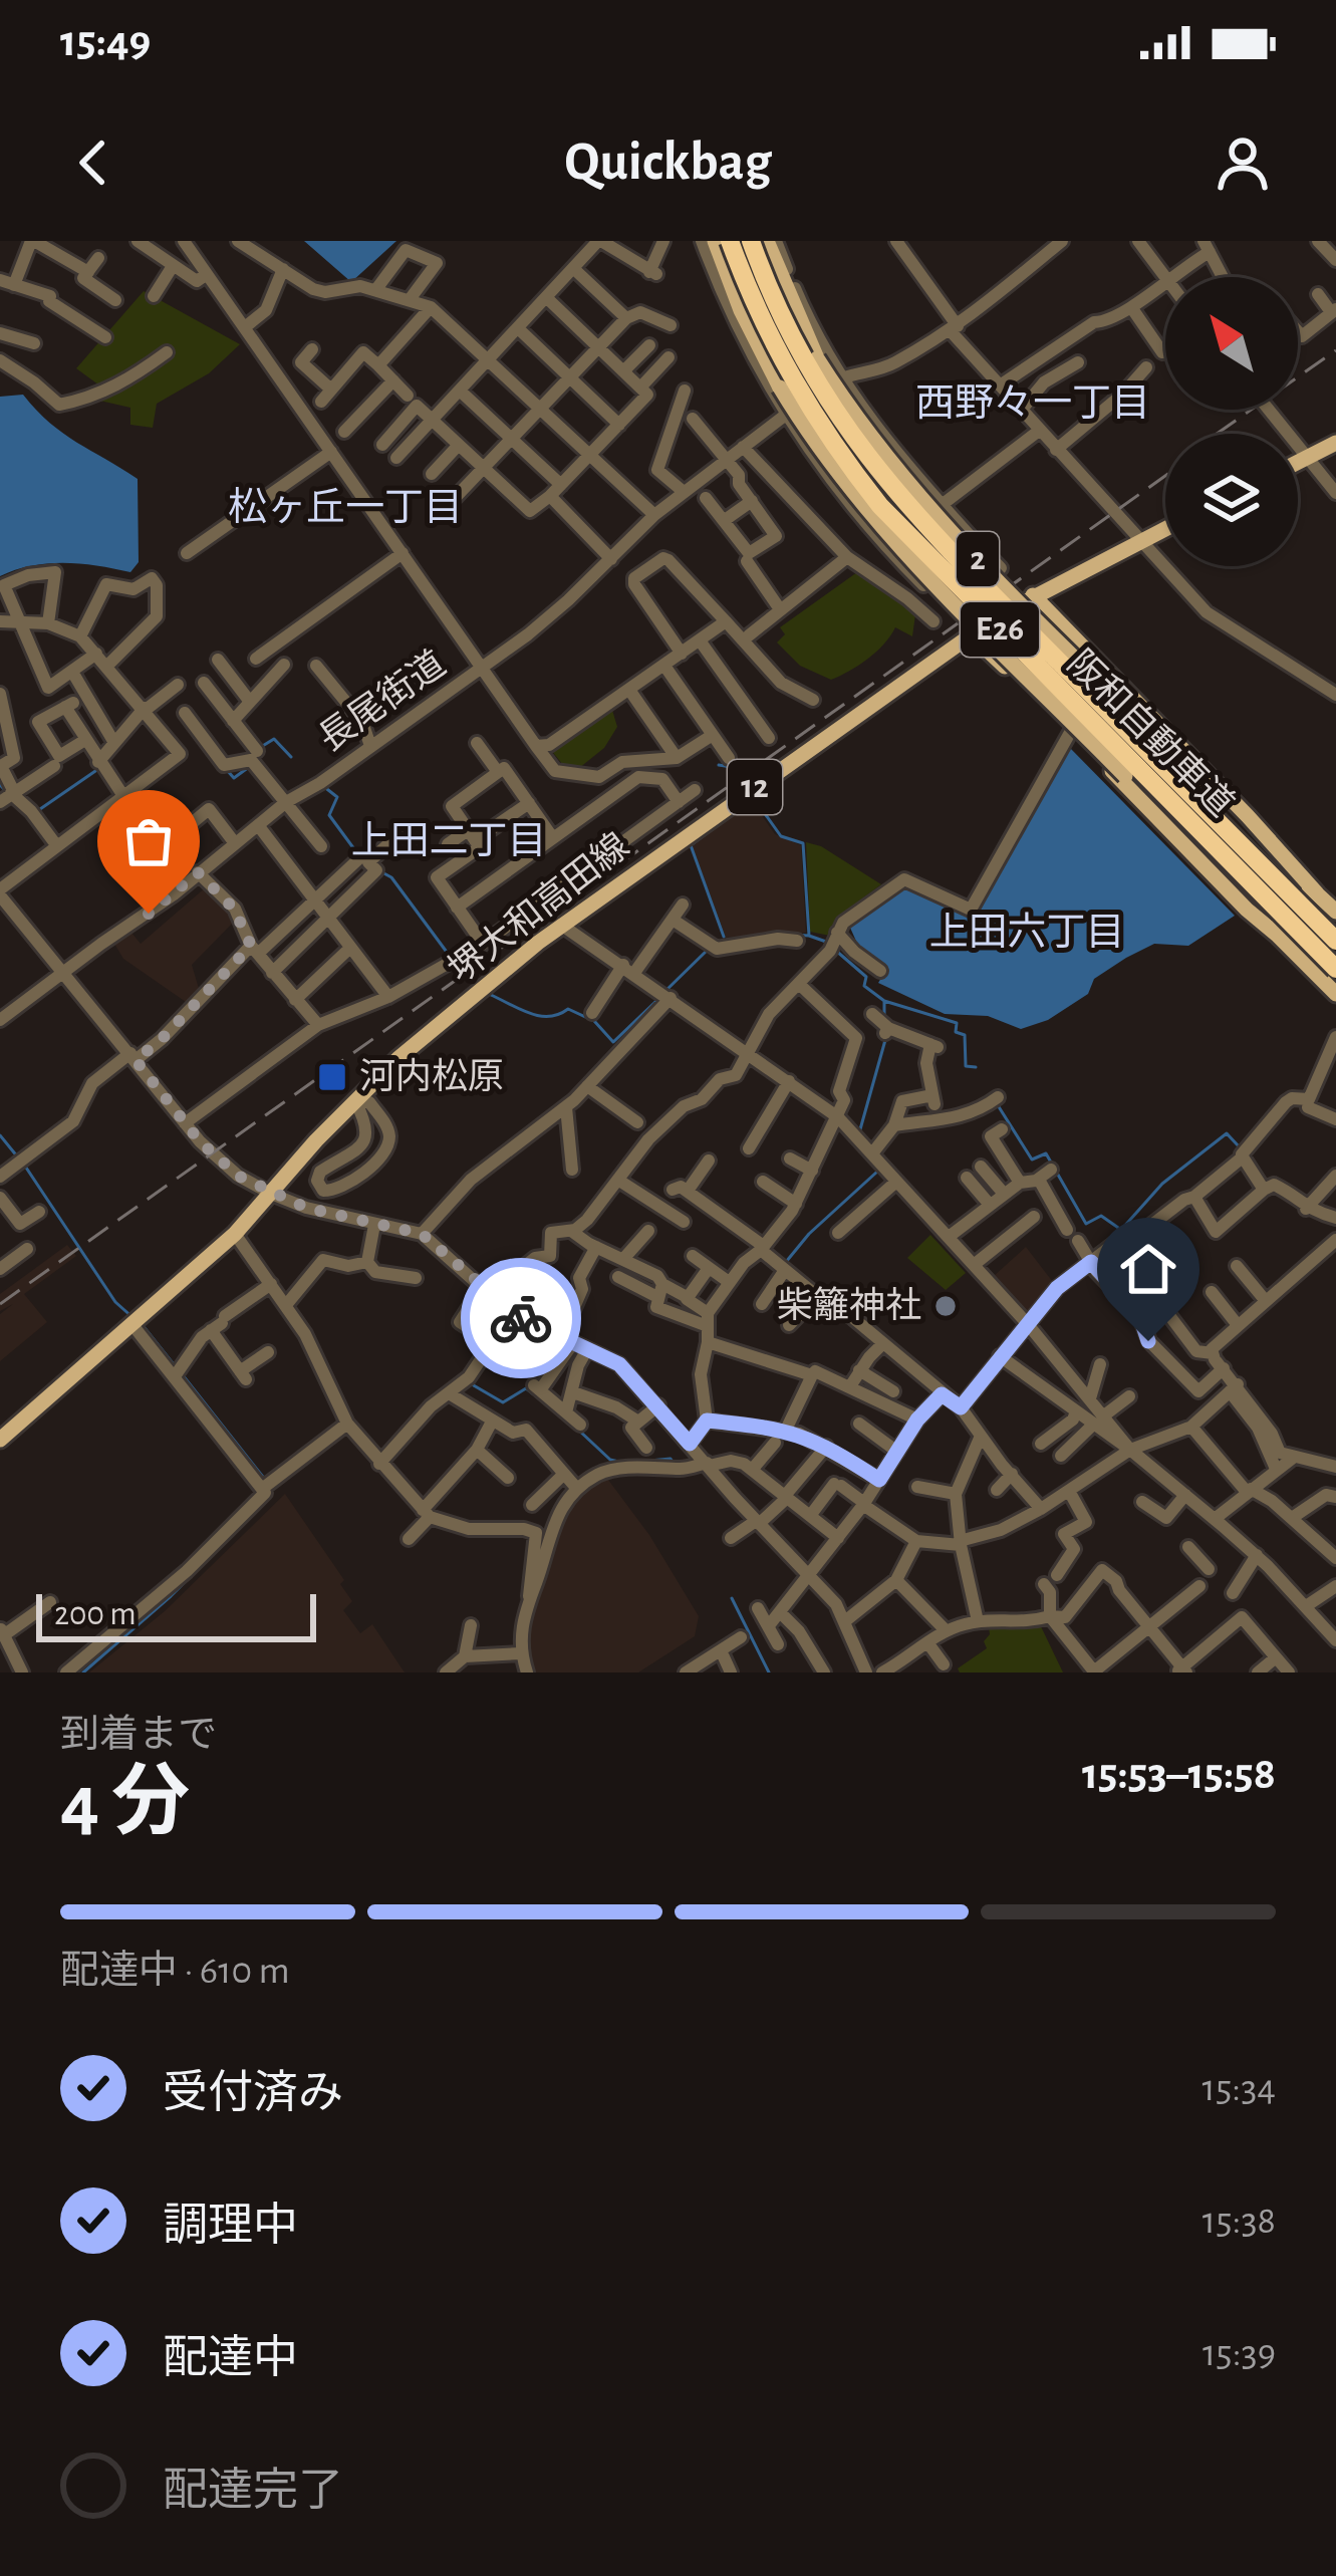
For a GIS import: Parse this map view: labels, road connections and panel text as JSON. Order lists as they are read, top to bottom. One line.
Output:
{"streets":{"highway":["E26","阪和自動車道"],"main road":["2","12","堺大和高田線"],"street":["長尾街道"]},"districts":["西野々一丁目","松ヶ丘一丁目","上田二丁目","上田六丁目"],"places":{"transit":["河内松原"],"other":["柴籬神社"]},"scale_bar":"200 m","north":"top left","page":{"status":"15:49","header":"Quickbag","scale":"200 m","heading":["4 分","到着まで","15:53–15:58"],"bar":"配達中 · 610 m","list":[["受付済み","15:34"],["調理中","15:38"],["配達中","15:39"],"配達完了"]}}
